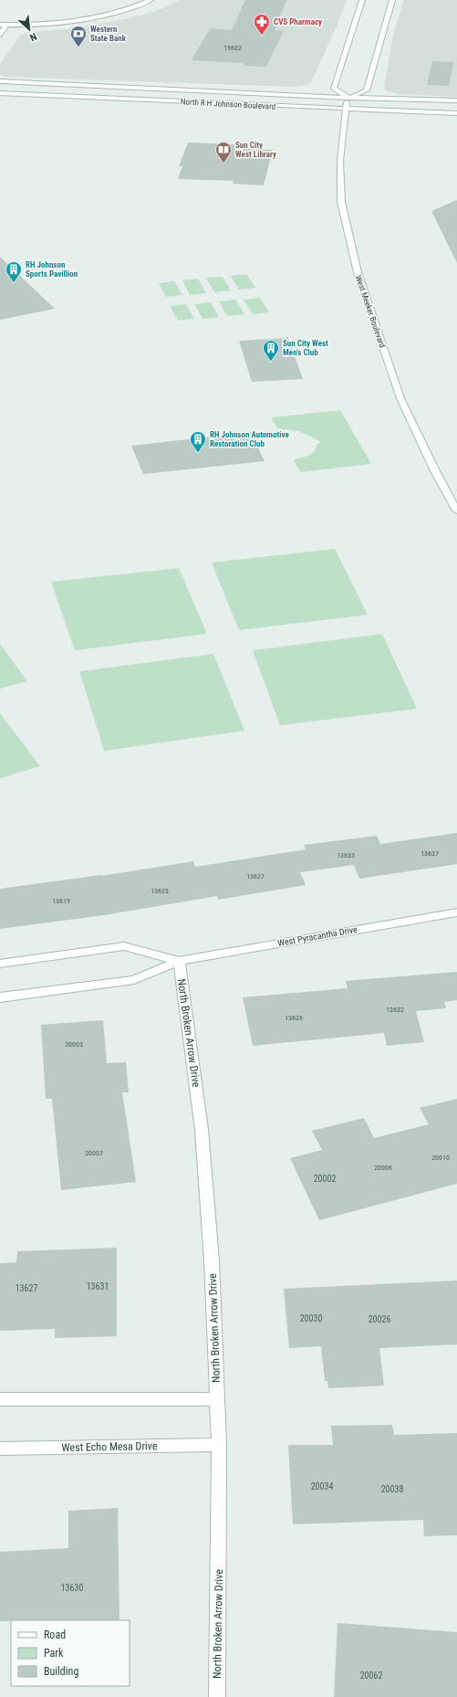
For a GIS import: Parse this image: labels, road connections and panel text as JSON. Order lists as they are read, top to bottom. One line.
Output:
{"streets":{"street":["North R H Johnson Boulevard","West Meeker Boulevard","West Pyracantha Drive","North Broken Arrow Drive","West Echo Mesa Drive"]},"crossings":[["North R H Johnson Boulevard","West Meeker Boulevard"],["West Pyracantha Drive","North Broken Arrow Drive"],["North Broken Arrow Drive","West Echo Mesa Drive"]],"places":{"pharmacy":["CVS Pharmacy"],"bank":["Western State Bank"],"library":["Sun City West Library"],"building":["RH Johnson Sports Pavillion","Sun City West Men's Club","RH Johnson Automotive Restoration Club"]},"house_numbers":["19602","13637","13633","13627","13623","13619","13632","13626","20003","20007","20010","20006","20002","13631","13627","20030","20026","20034","20038","13630","20062"],"legend":["Road","Park","Building"],"north":"bottom right"}
